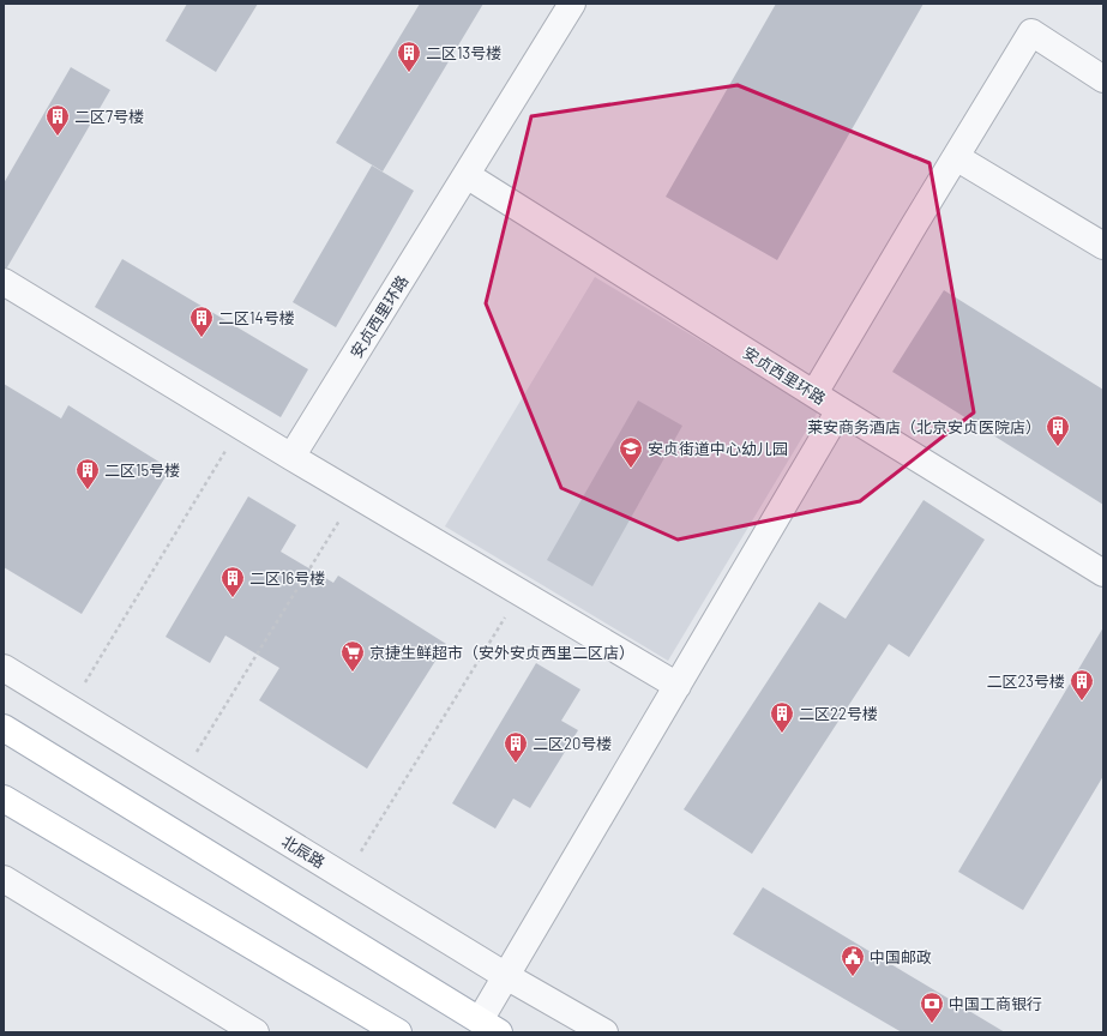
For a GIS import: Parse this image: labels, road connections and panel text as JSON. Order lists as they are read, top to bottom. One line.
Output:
{"streets":{"street":["安贞西里环路","北辰路"]},"places":{"building":["二区13号楼","二区7号楼","二区14号楼","莱安商务酒店（北京安贞医院店）","二区15号楼","二区16号楼","二区23号楼","二区22号楼","二区20号楼"],"school or university":["安贞街道中心幼儿园"],"supermarket":["京捷生鲜超市（安外安贞西里二区店）"],"public building":["中国邮政"],"bank":["中国工商银行"]}}
